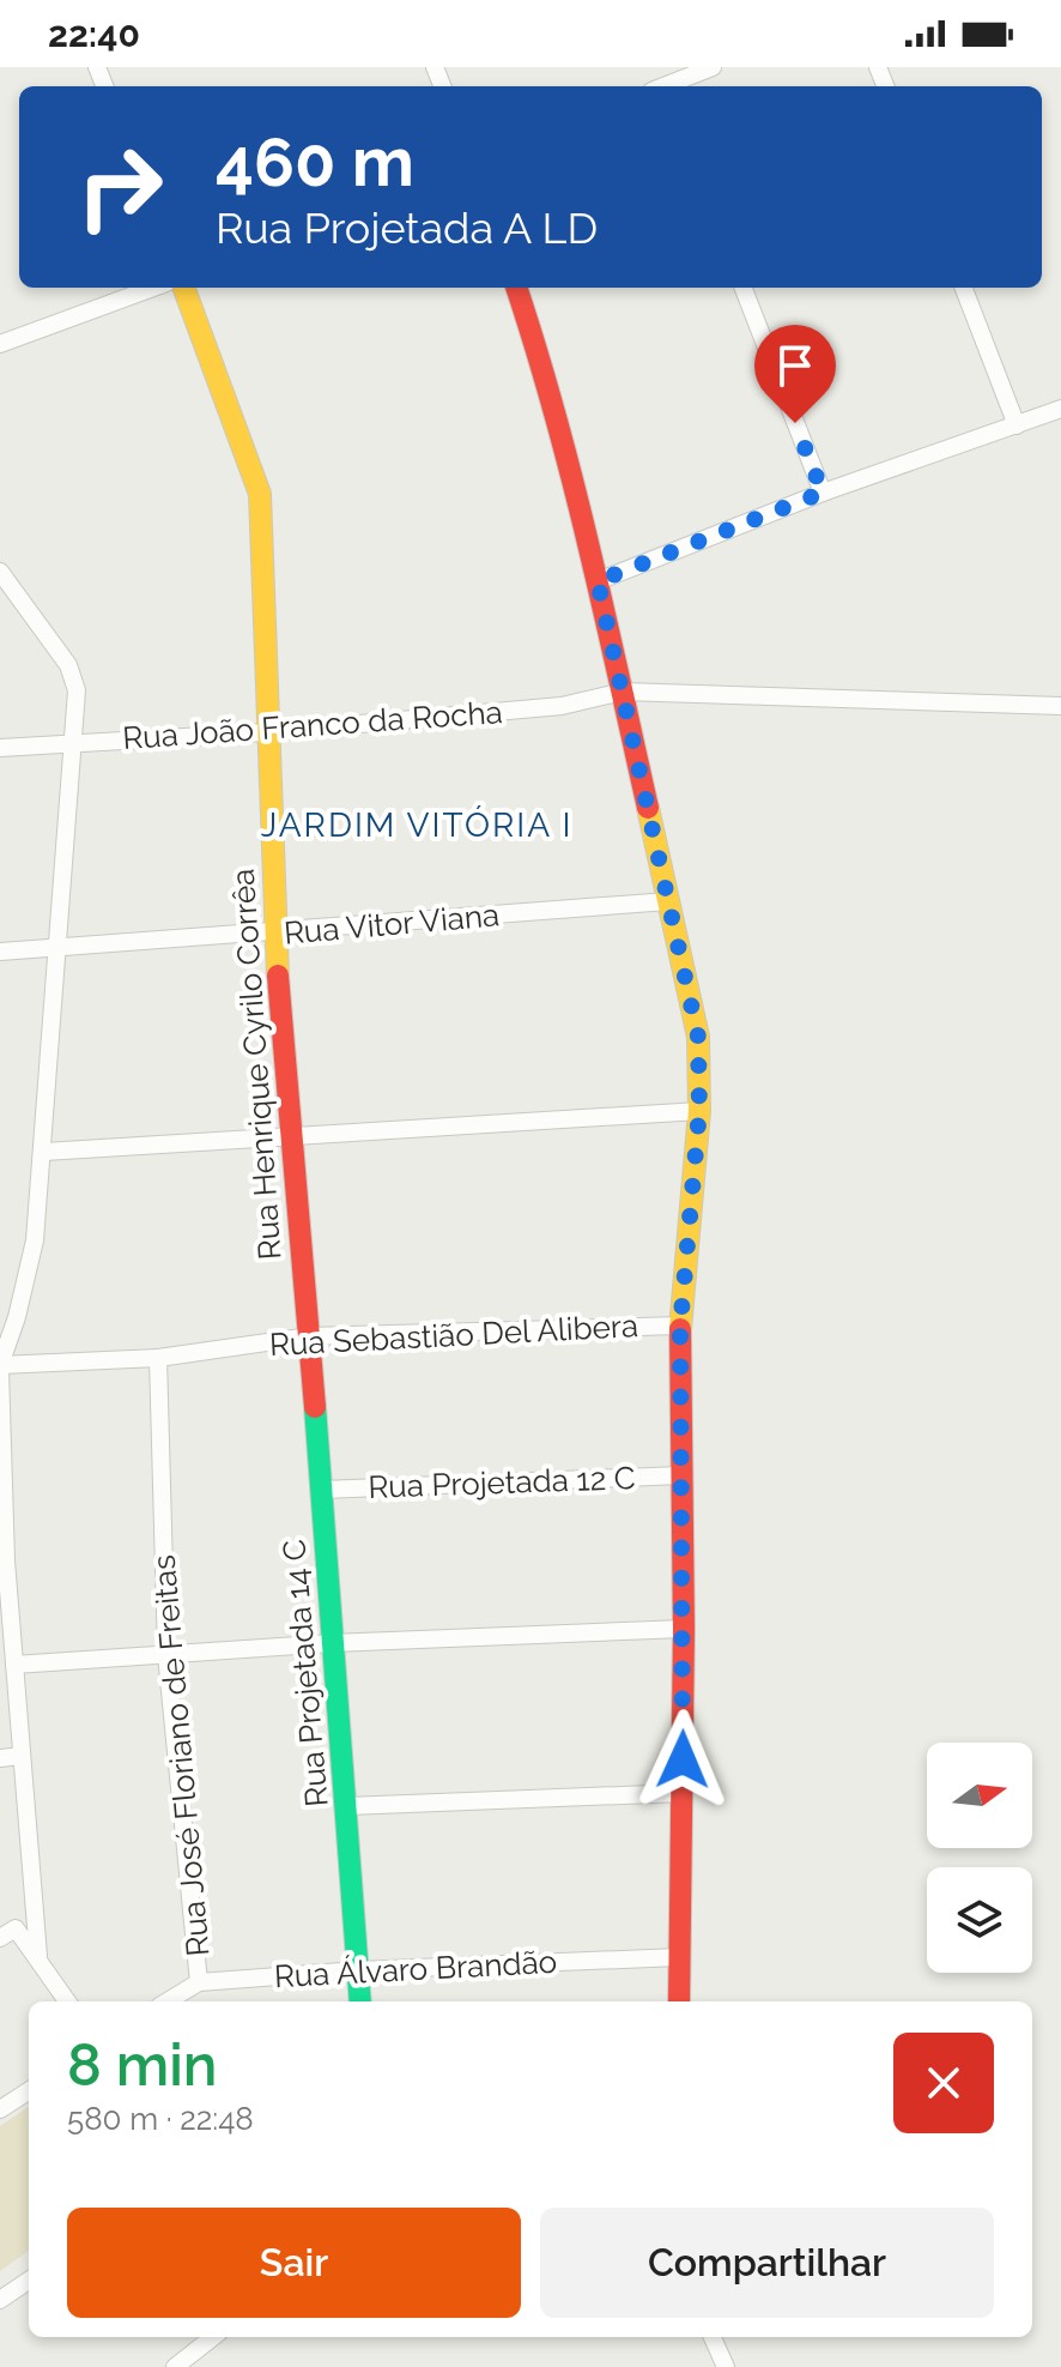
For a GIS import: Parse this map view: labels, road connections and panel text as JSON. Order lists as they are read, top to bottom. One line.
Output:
{"streets":{"street":["Rua João Franco da Rocha","Rua Vitor Viana","Rua Henrique Cyrilo Corrêa","Rua Sebastião Del Alibera","Rua Projetada 12 C","Rua Projetada 14 C","Rua José Floriano de Freitas","Rua Álvaro Brandão"]},"crossings":[["Rua João Franco da Rocha","Rua Henrique Cyrilo Corrêa"],["Rua Vitor Viana","Rua Henrique Cyrilo Corrêa"],["Rua Henrique Cyrilo Corrêa","Rua Sebastião Del Alibera"],["Rua Henrique Cyrilo Corrêa","Rua Projetada 14 C"],["Rua Sebastião Del Alibera","Rua Projetada 14 C"],["Rua Sebastião Del Alibera","Rua José Floriano de Freitas"],["Rua Projetada 12 C","Rua Projetada 14 C"],["Rua Projetada 14 C","Rua Álvaro Brandão"],["Rua José Floriano de Freitas","Rua Álvaro Brandão"]],"districts":["JARDIM VITÓRIA I"],"north":"right","page":{"status":"22:40","turn":["460 m","Rua Projetada A LD"],"heading":["8 min","580 m · 22:48"],"buttons":["Sair","Compartilhar"]}}
